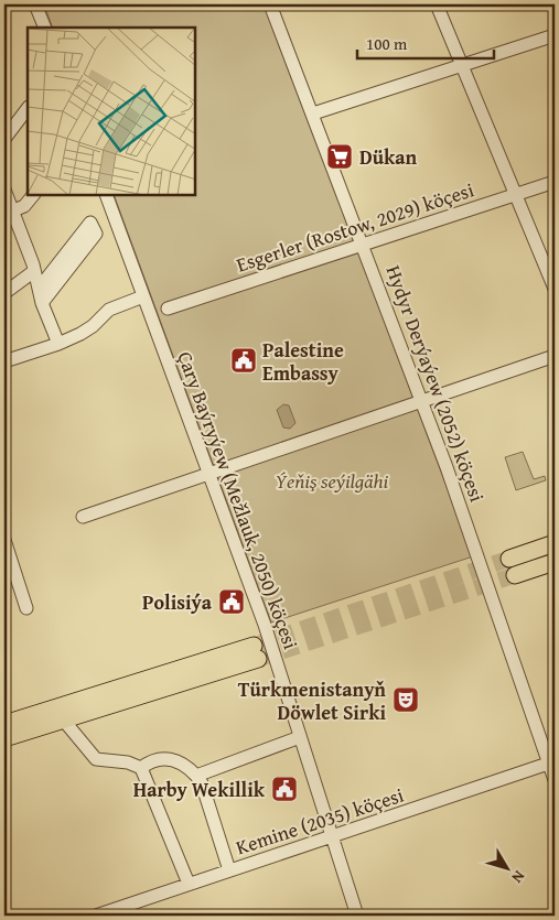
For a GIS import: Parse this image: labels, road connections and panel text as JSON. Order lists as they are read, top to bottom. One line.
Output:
{"streets":{"street":["Esgerler (Rostow, 2029) köçesi","Hydyr Derýaýew (2052) köçesi","Çary Baýryýew (Mežlauk, 2050) köçesi","Kemine (2035) köçesi"]},"crossings":[["Esgerler (Rostow, 2029) köçesi","Hydyr Derýaýew (2052) köçesi"],["Hydyr Derýaýew (2052) köçesi","Kemine (2035) köçesi"],["Çary Baýryýew (Mežlauk, 2050) köçesi","Kemine (2035) köçesi"]],"parks":["Ýeňiş seýilgähi"],"places":{"supermarket":["Dükan"],"public building":["Palestine Embassy","Polisiýa","Harby Wekillik"],"theatre":["Türkmenistanyň Döwlet Sirki"]},"scale_bar":"100 m","north":"bottom right"}
